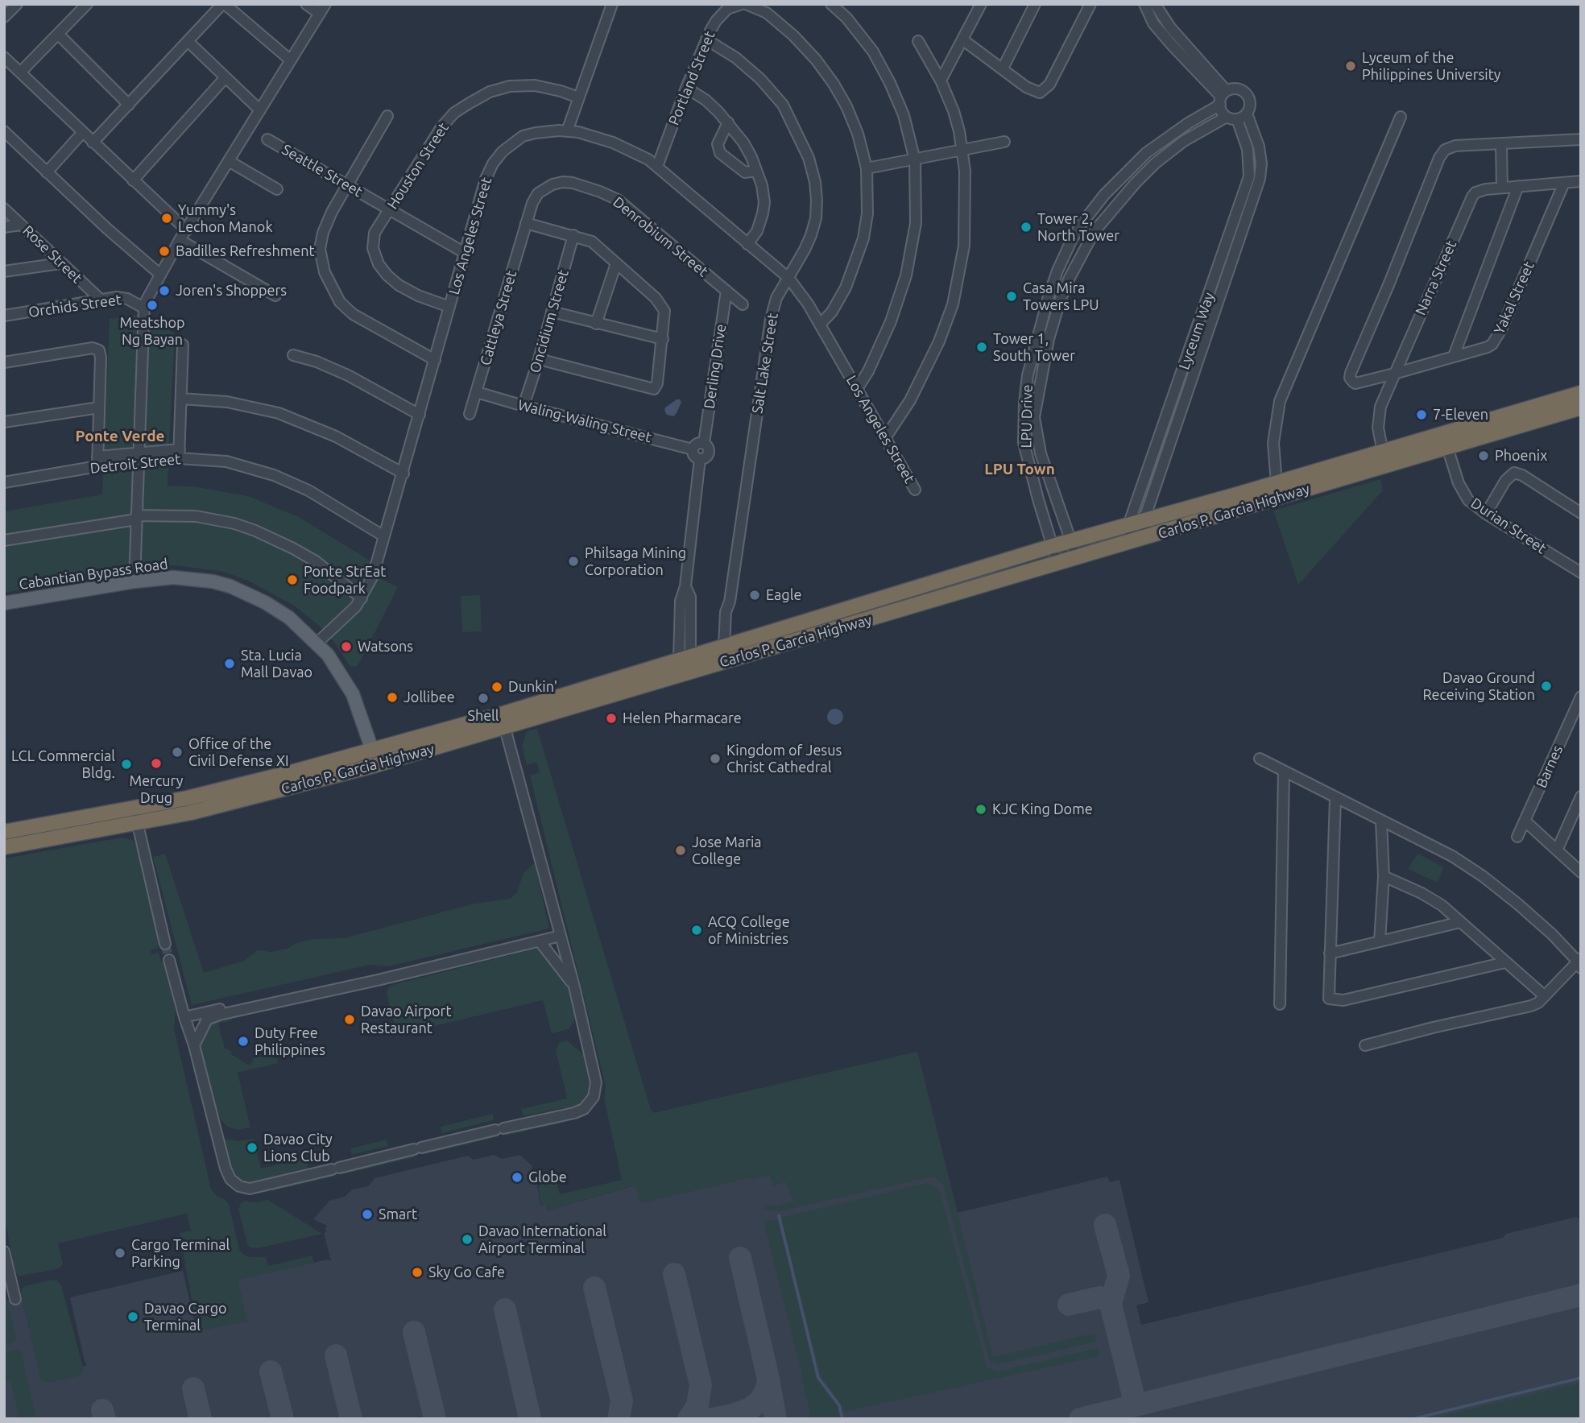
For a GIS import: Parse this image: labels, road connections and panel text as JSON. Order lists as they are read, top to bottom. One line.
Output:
{"streets":{"highway":["Carlos P. Garcia Highway"],"main road":["Cabantian Bypass Road"],"street":["Portland Street","Houston Street","Seattle Street","Los Angeles Street","Denrobium Street","Rose Street","Narra Street","Yakal Street","Orchids Street","Cattleya Street","Oncidium Street","Lyceum Way","Salt Lake Street","Derling Drive","LPU Drive","Waling-Waling Street","Detroit Street","Durian Street","Barnes"]},"crossings":[["Portland Street","Los Angeles Street"],["Portland Street","Salt Lake Street"],["Houston Street","Seattle Street"],["Houston Street","Los Angeles Street"],["Seattle Street","Los Angeles Street"],["Los Angeles Street","Salt Lake Street"],["Los Angeles Street","Detroit Street"],["Los Angeles Street","Cabantian Bypass Road"],["Denrobium Street","Cattleya Street"],["Denrobium Street","Derling Drive"],["Rose Street","Orchids Street"],["Narra Street","Yakal Street"],["Narra Street","Carlos P. Garcia Highway"],["Cattleya Street","Waling-Waling Street"],["Oncidium Street","Waling-Waling Street"],["Lyceum Way","LPU Drive"],["Lyceum Way","Carlos P. Garcia Highway"],["Salt Lake Street","Carlos P. Garcia Highway"],["Derling Drive","Waling-Waling Street"],["LPU Drive","Carlos P. Garcia Highway"],["Carlos P. Garcia Highway","Durian Street"],["Carlos P. Garcia Highway","Cabantian Bypass Road"]],"districts":["Ponte Verde","LPU Town"],"places":["Lyceum of the Philippines University","Yummy's Lechon Manok","Tower 2, North Tower","Badilles Refreshment","Joren's Shoppers","Casa Mira Towers LPU","Meatshop Ng Bayan","Tower 1, South Tower","7-Eleven","Phoenix","Philsaga Mining Corporation","Ponte StrEat Foodpark","Eagle","Watsons","Sta. Lucia Mall Davao","Davao Ground Receiving Station","Dunkin'","Jollibee","Shell","Helen Pharmacare","Office of the Civil Defense XI","Kingdom of Jesus Christ Cathedral","Mercury Drug","LCL Commercial Bldg.","KJC King Dome","Jose Maria College","ACQ College of Ministries","Davao Airport Restaurant","Duty Free Philippines","Davao City Lions Club","Globe","Smart","Davao International Airport Terminal","Cargo Terminal Parking","Sky Go Cafe","Davao Cargo Terminal"]}
